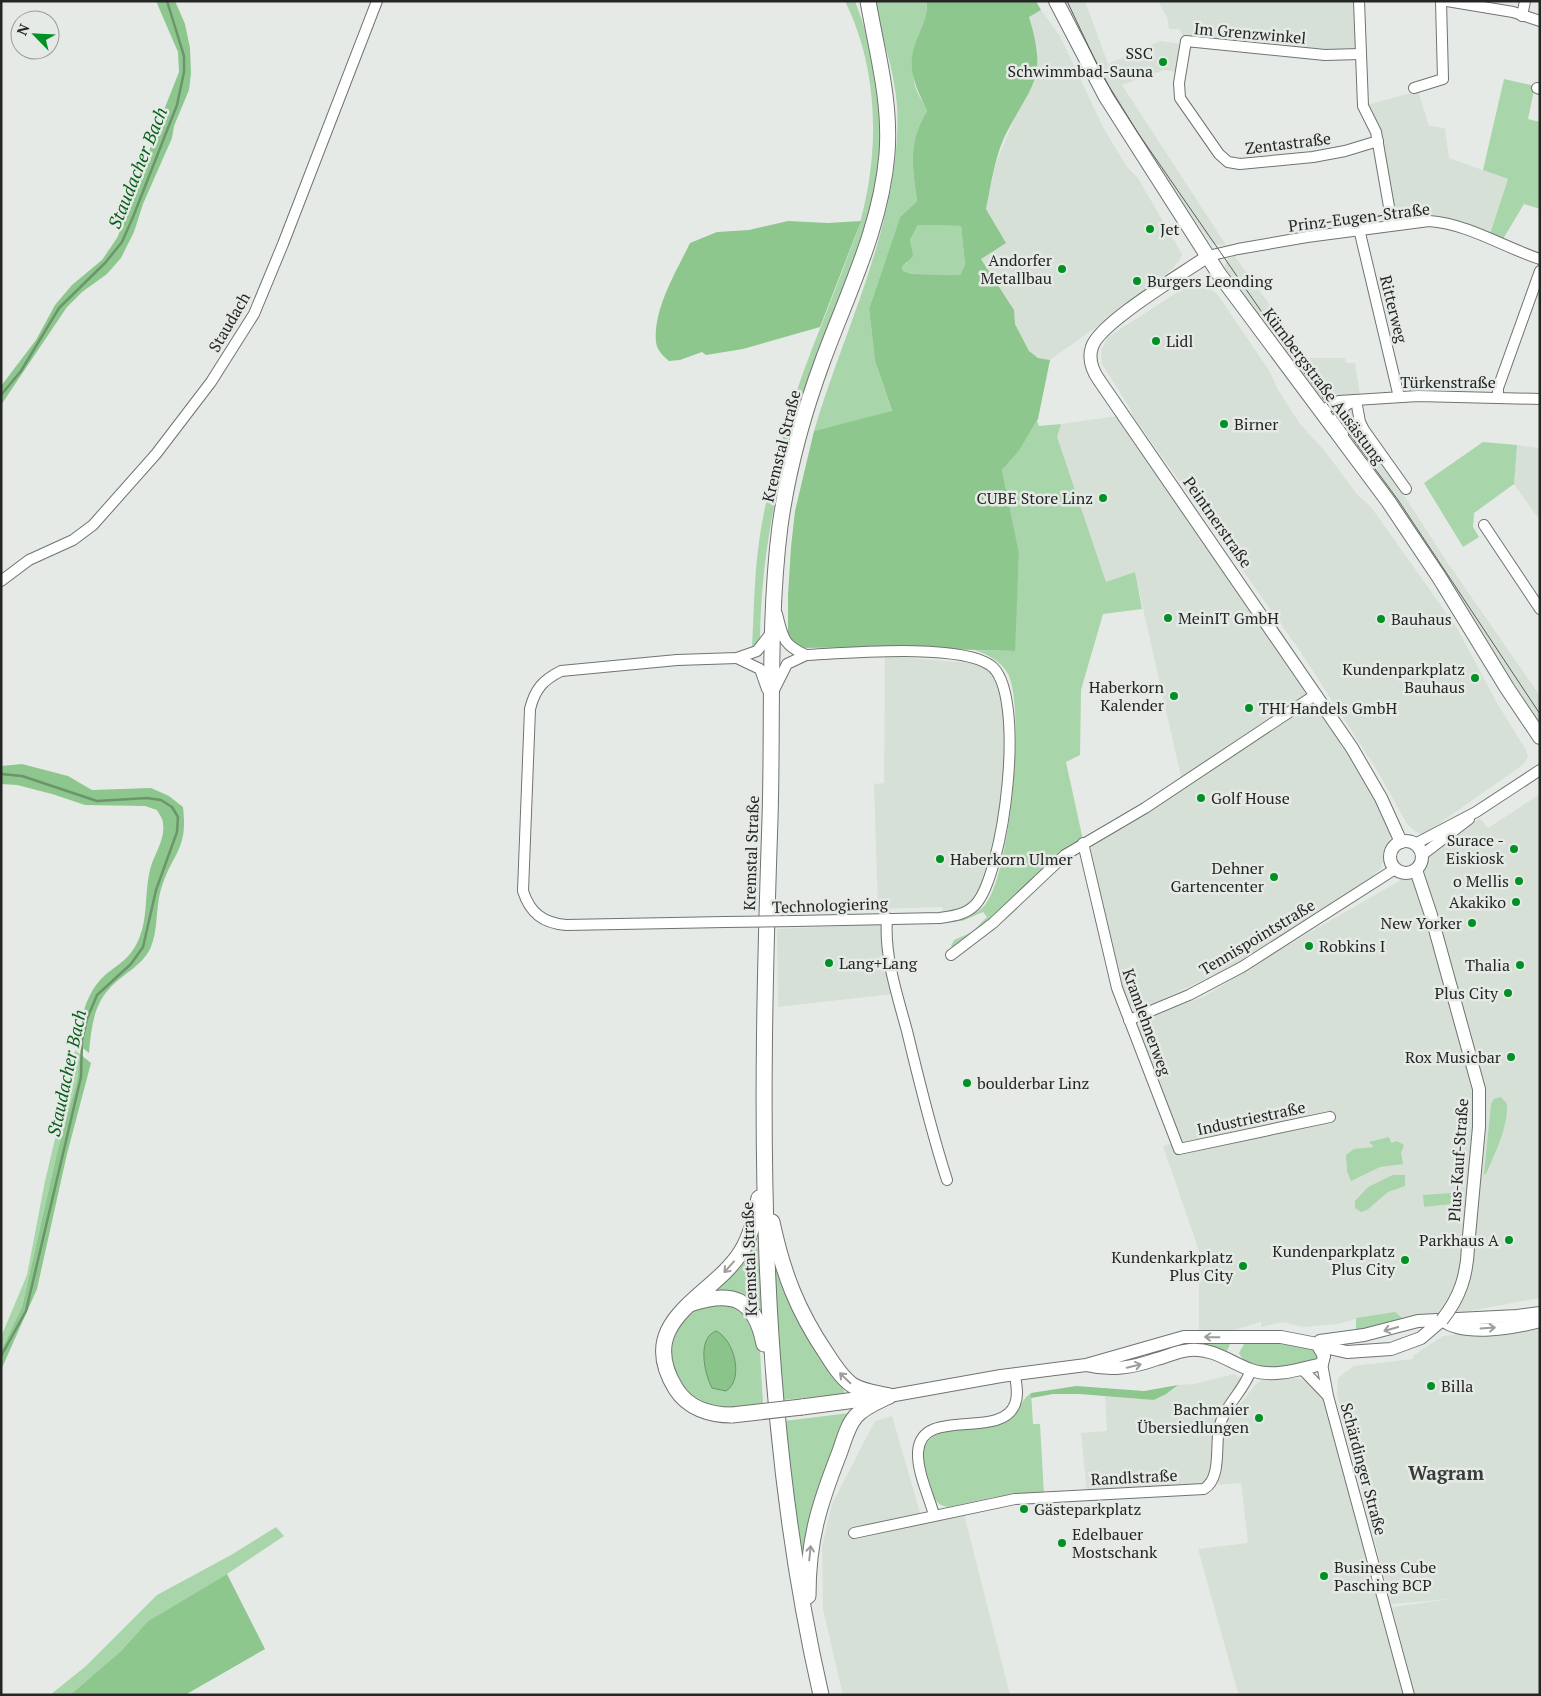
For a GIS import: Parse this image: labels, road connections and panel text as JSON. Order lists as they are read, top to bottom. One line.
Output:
{"streets":{"main road":["Kürnbergstraße Ausästung","Kremstal Straße"],"street":["Im Grenzwinkel","Zentastraße","Prinz-Eugen-Straße","Ritterweg","Staudach","Türkenstraße","Peintnerstraße","Technologiering","Tennispointstraße","Kramlehnerweg","Industriestraße","Plus-Kauf-Straße","Schärdinger Straße","Randlstraße"]},"crossings":[["Im Grenzwinkel","Zentastraße"],["Prinz-Eugen-Straße","Ritterweg"],["Prinz-Eugen-Straße","Kürnbergstraße Ausästung"],["Prinz-Eugen-Straße","Peintnerstraße"],["Ritterweg","Türkenstraße"],["Türkenstraße","Kürnbergstraße Ausästung"],["Kürnbergstraße Ausästung","Peintnerstraße"],["Kremstal Straße","Technologiering"],["Peintnerstraße","Tennispointstraße"],["Peintnerstraße","Plus-Kauf-Straße"],["Tennispointstraße","Kramlehnerweg"],["Tennispointstraße","Plus-Kauf-Straße"],["Kramlehnerweg","Industriestraße"]],"districts":["Wagram"],"water":["Staudacher Bach"],"places":["SSC Schwimmbad-Sauna","Jet","Andorfer Metallbau","Burgers Leonding","Lidl","Birner","CUBE Store Linz","MeinIT GmbH","Bauhaus","Kundenparkplatz Bauhaus","Haberkorn Kalender","THI Handels GmbH","Golf House","Surace - Eiskiosk","Haberkorn Ulmer","Dehner Gartencenter","o Mellis","Akakiko","New Yorker","Robkins I","Lang+Lang","Thalia","Plus City","Rox Musicbar","boulderbar Linz","Parkhaus A","Kundenparkplatz Plus City","Kundenkarkplatz Plus City","Billa","Bachmaier Übersiedlungen","Gästeparkplatz","Edelbauer Mostschank","Business Cube Pasching BCP"],"north":"top left"}
